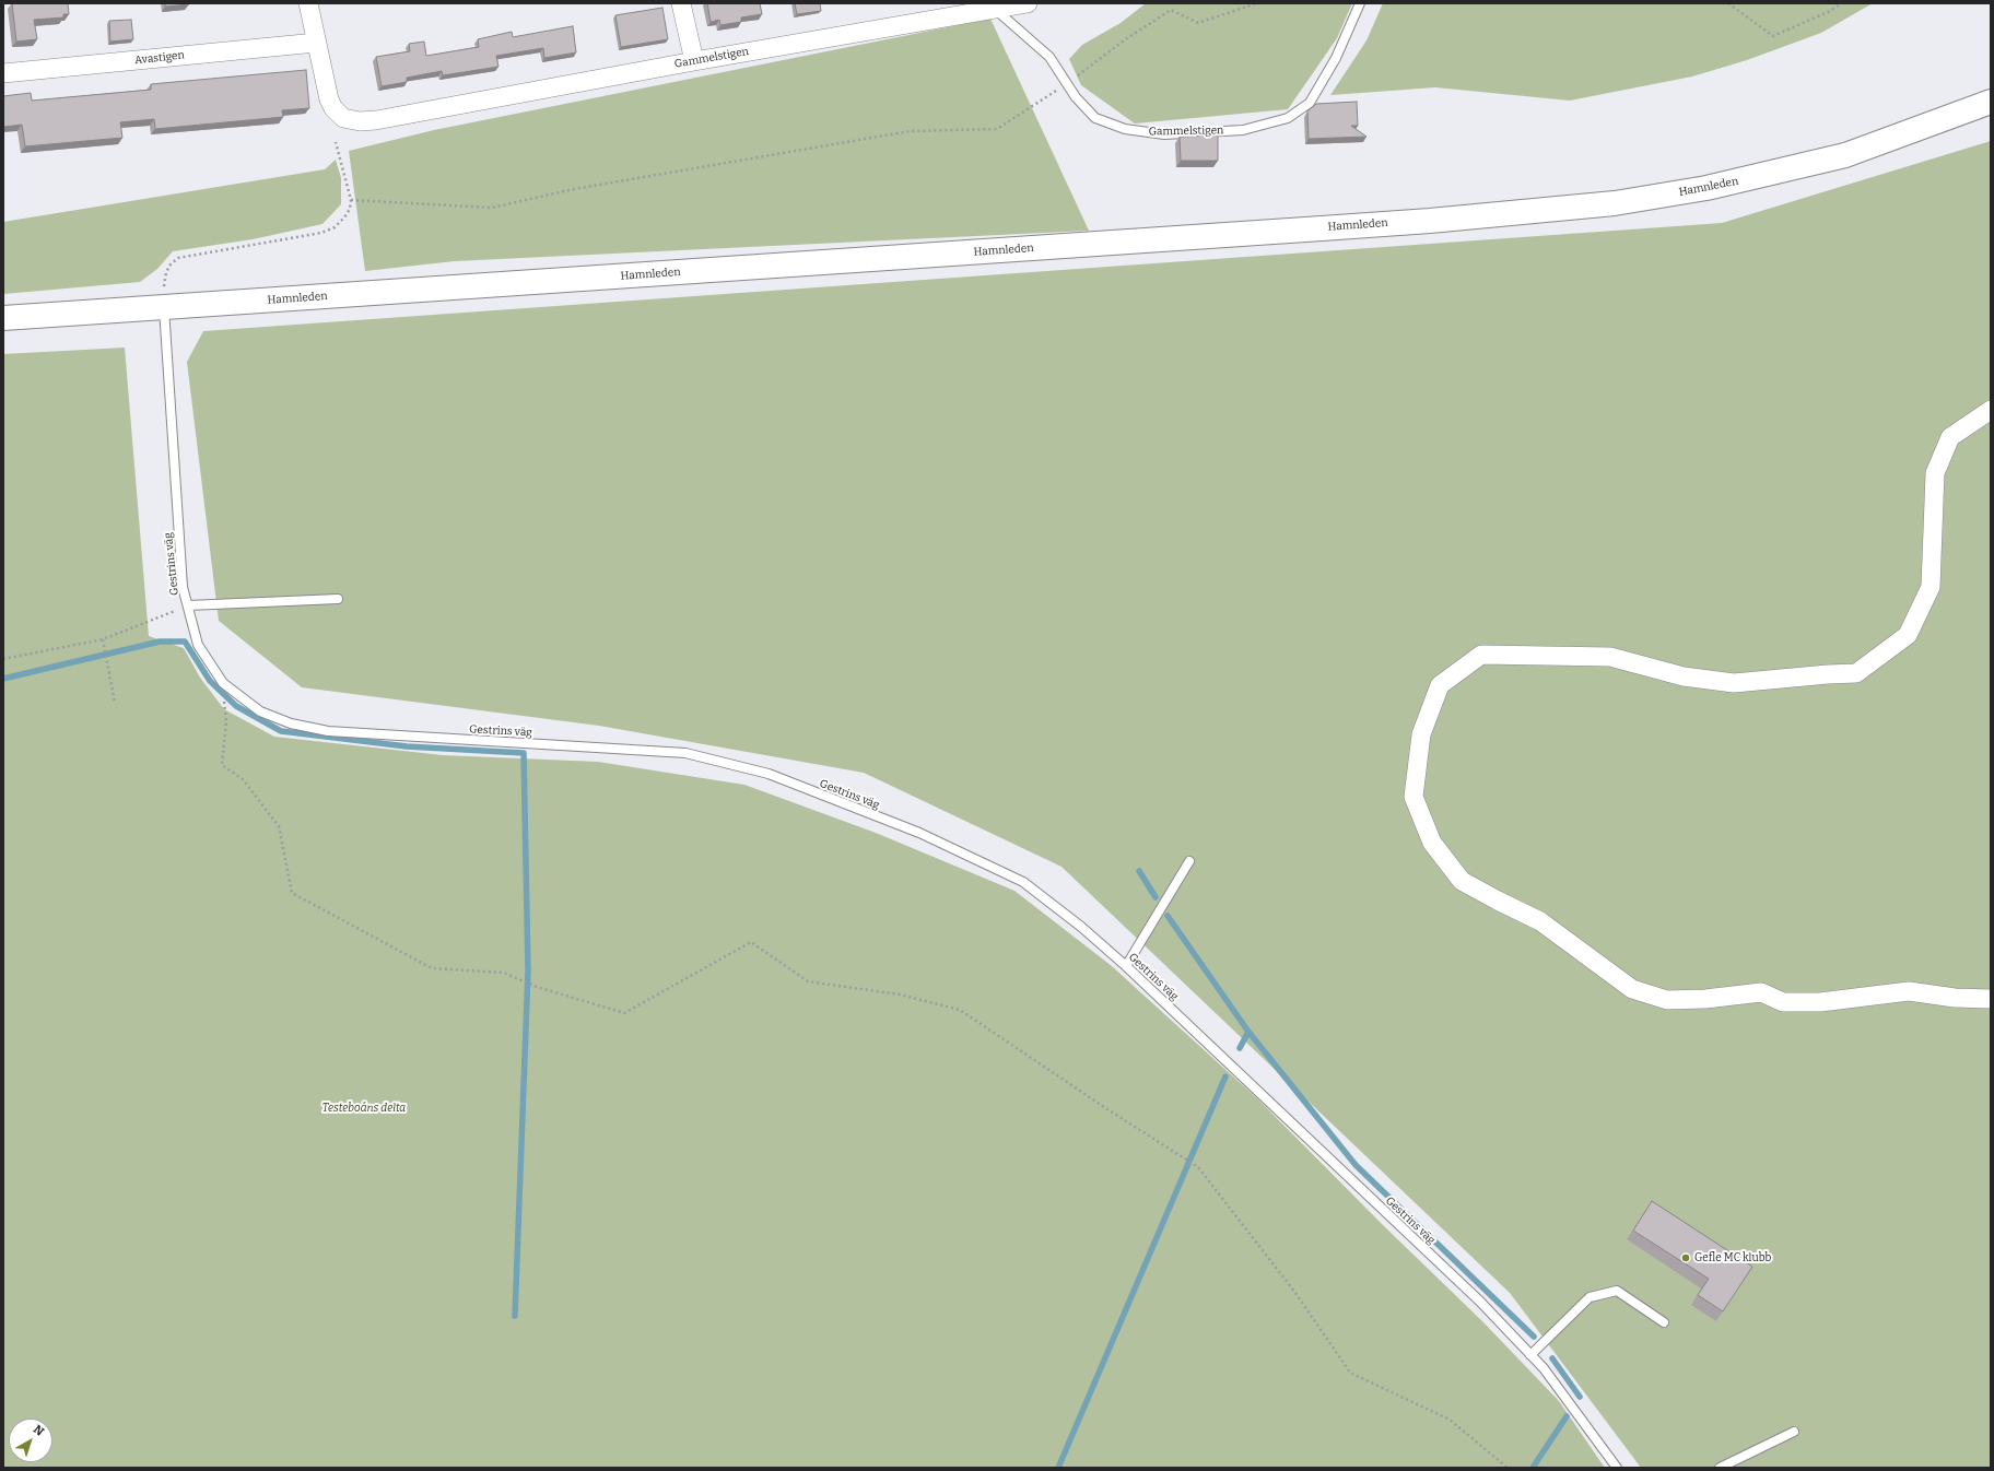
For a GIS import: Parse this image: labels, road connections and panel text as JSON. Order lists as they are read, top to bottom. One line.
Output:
{"streets":{"main road":["Hamnleden"],"street":["Avastigen","Gammelstigen"],"lane":["Gestrins väg"]},"crossings":[["Avastigen","Gammelstigen"],["Hamnleden","Gestrins väg"]],"parks":["Testeboåns delta"],"places":["Gefle MC klubb"],"north":"top right"}
